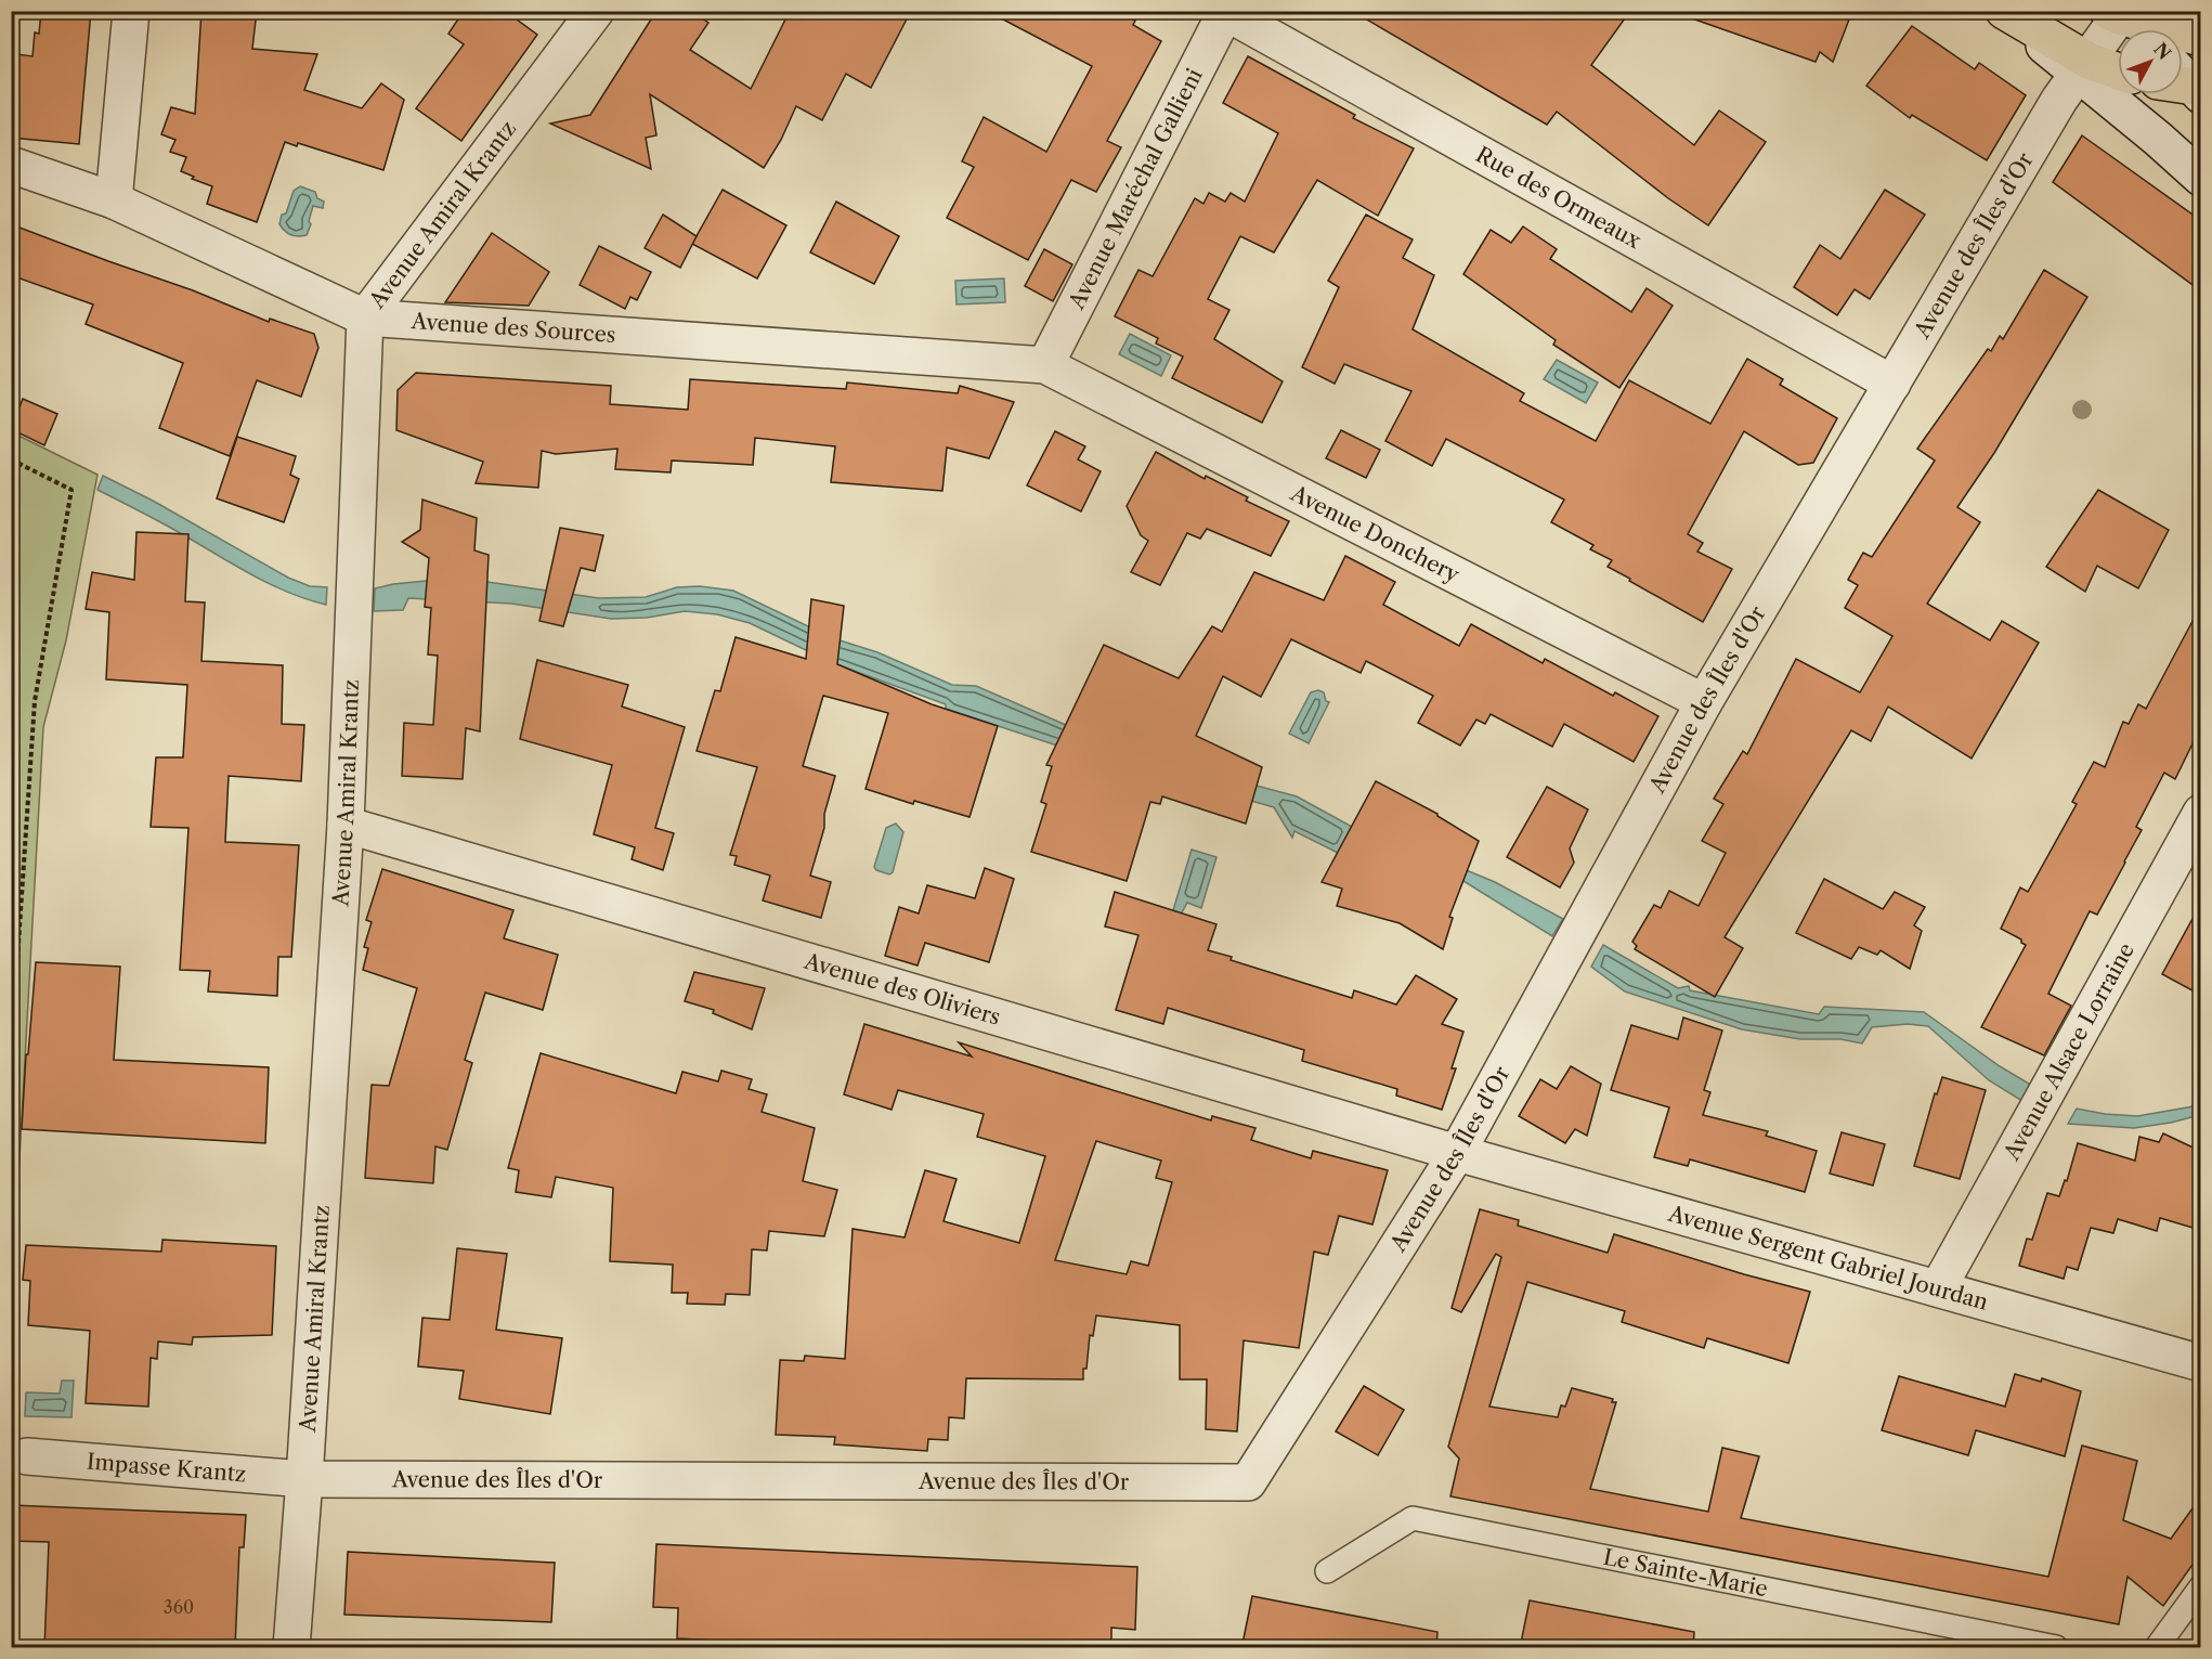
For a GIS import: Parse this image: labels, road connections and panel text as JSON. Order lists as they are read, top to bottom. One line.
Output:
{"streets":{"street":["Avenue Maréchal Gallieni","Rue des Ormeaux","Avenue Amiral Krantz","Avenue des Îles d'Or","Avenue des Sources","Avenue Donchery","Avenue des Oliviers","Avenue Alsace Lorraine","Avenue Sergent Gabriel Jourdan","Impasse Krantz"],"lane":["Le Sainte-Marie"]},"crossings":[["Avenue Maréchal Gallieni","Rue des Ormeaux"],["Avenue Maréchal Gallieni","Avenue des Sources"],["Avenue Maréchal Gallieni","Avenue Donchery"],["Rue des Ormeaux","Avenue des Îles d'Or"],["Avenue Amiral Krantz","Avenue des Îles d'Or"],["Avenue Amiral Krantz","Avenue des Sources"],["Avenue Amiral Krantz","Avenue des Oliviers"],["Avenue Amiral Krantz","Impasse Krantz"],["Avenue des Îles d'Or","Avenue Donchery"],["Avenue des Îles d'Or","Avenue des Oliviers"],["Avenue des Îles d'Or","Avenue Sergent Gabriel Jourdan"],["Avenue des Îles d'Or","Impasse Krantz"],["Avenue des Sources","Avenue Donchery"],["Avenue des Oliviers","Avenue Sergent Gabriel Jourdan"],["Avenue Alsace Lorraine","Avenue Sergent Gabriel Jourdan"]],"house_numbers":["360"],"north":"top right"}
